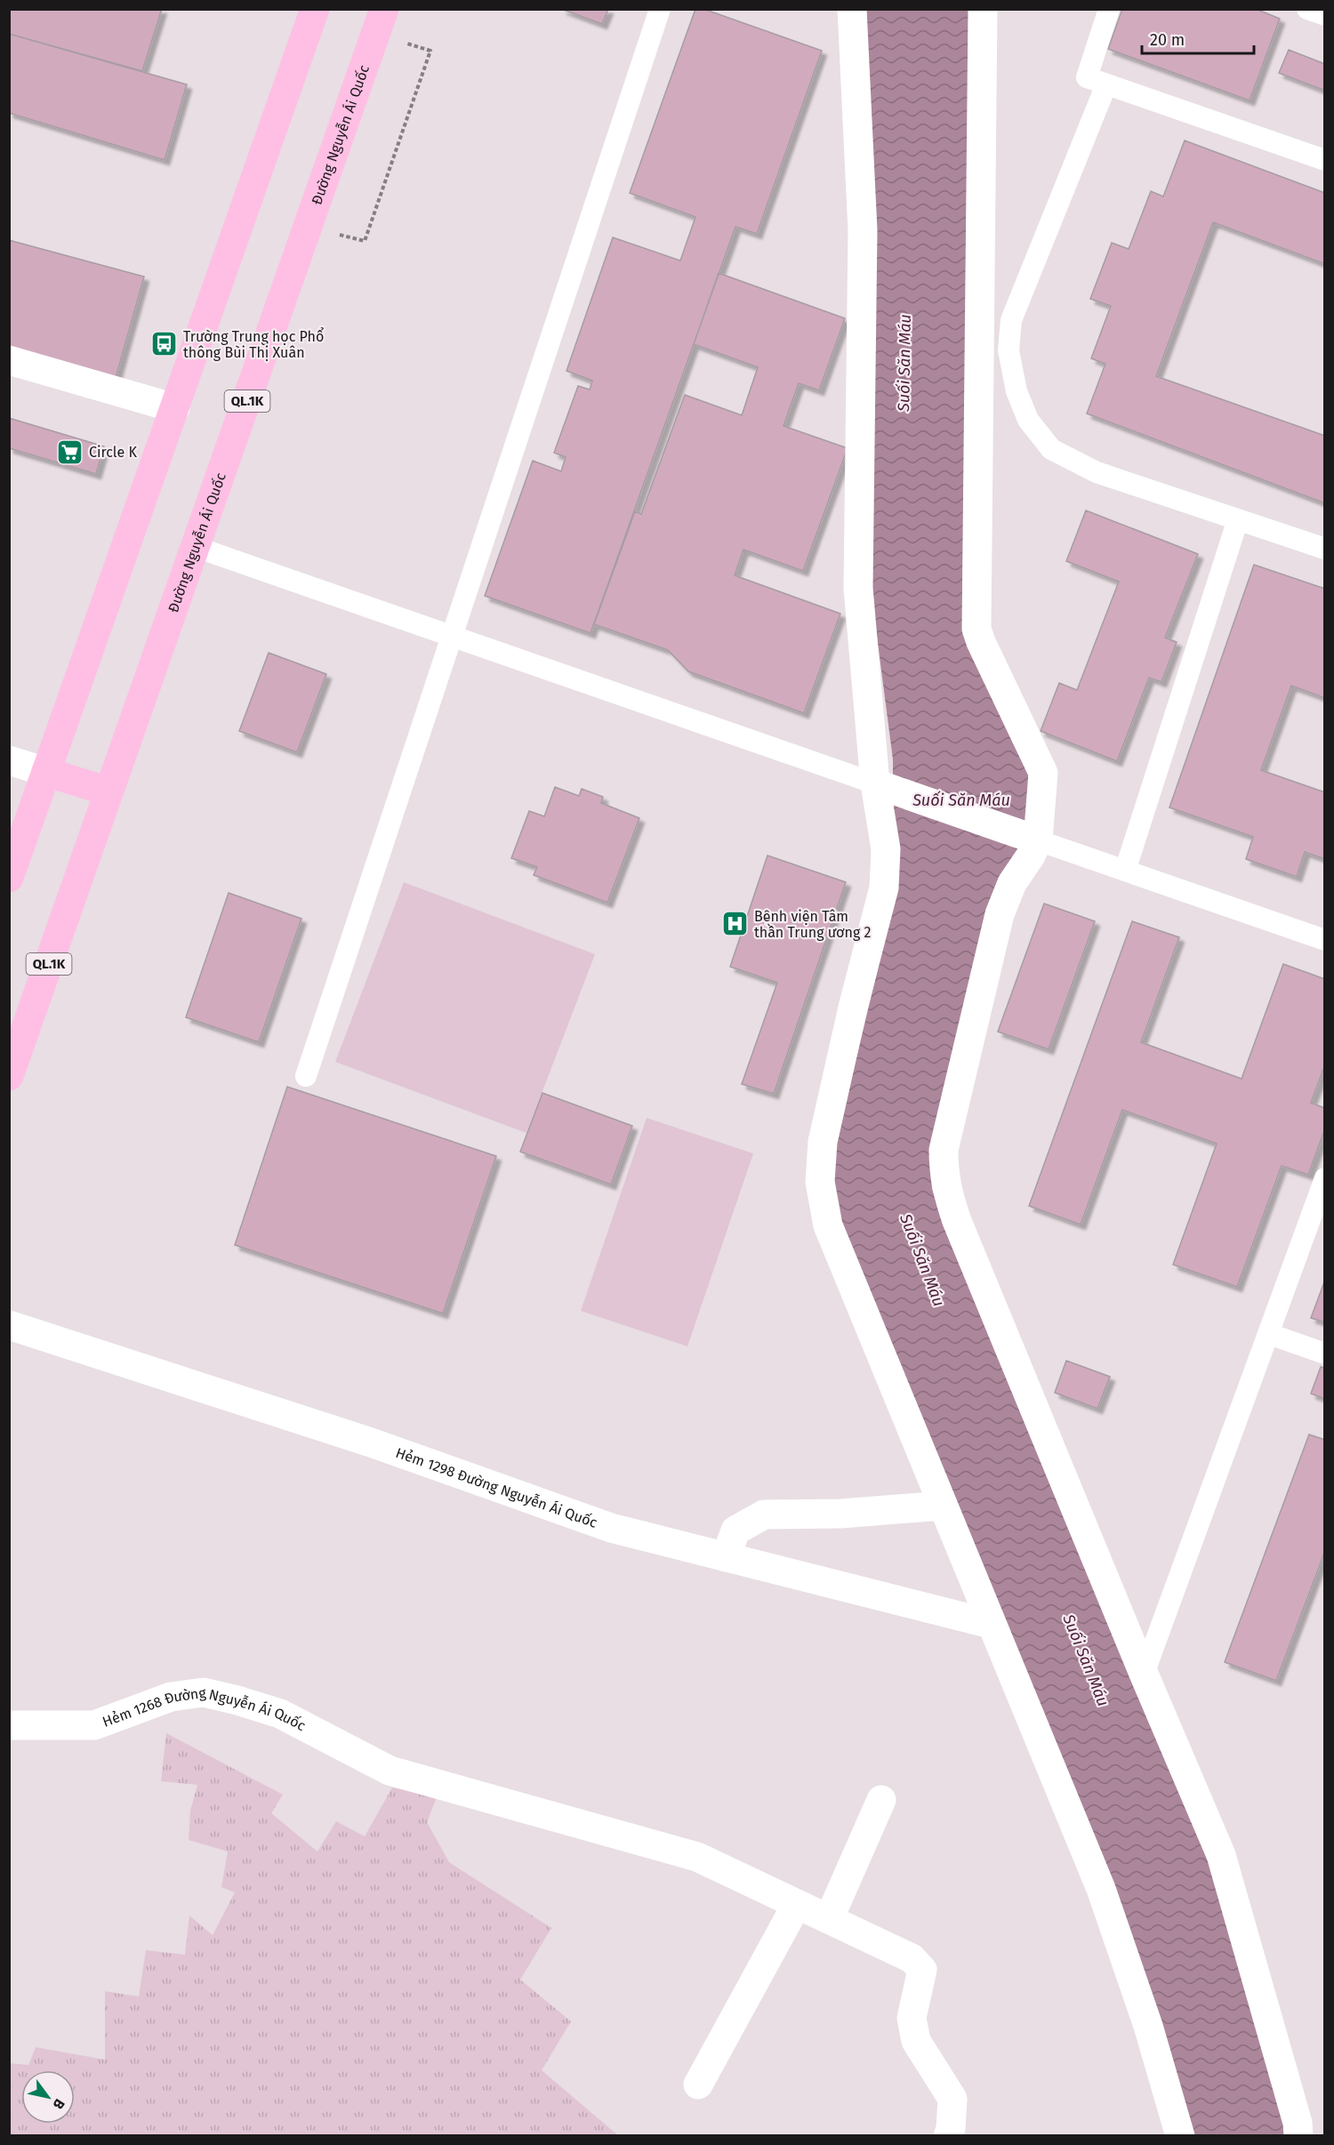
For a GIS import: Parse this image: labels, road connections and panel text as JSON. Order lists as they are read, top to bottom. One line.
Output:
{"streets":{"main road":["Đường Nguyễn Ái Quốc","QL.1K"],"street":["Hẻm 1298 Đường Nguyễn Ái Quốc","Hẻm 1268 Đường Nguyễn Ái Quốc"]},"water":["Suối Săn Máu"],"places":{"bus stop":["Trường Trung học Phổ thông Bùi Thị Xuân"],"supermarket":["Circle K"],"hospital":["Bệnh viện Tâm thần Trung ương 2"]},"scale_bar":"20 m","north":"bottom right"}
